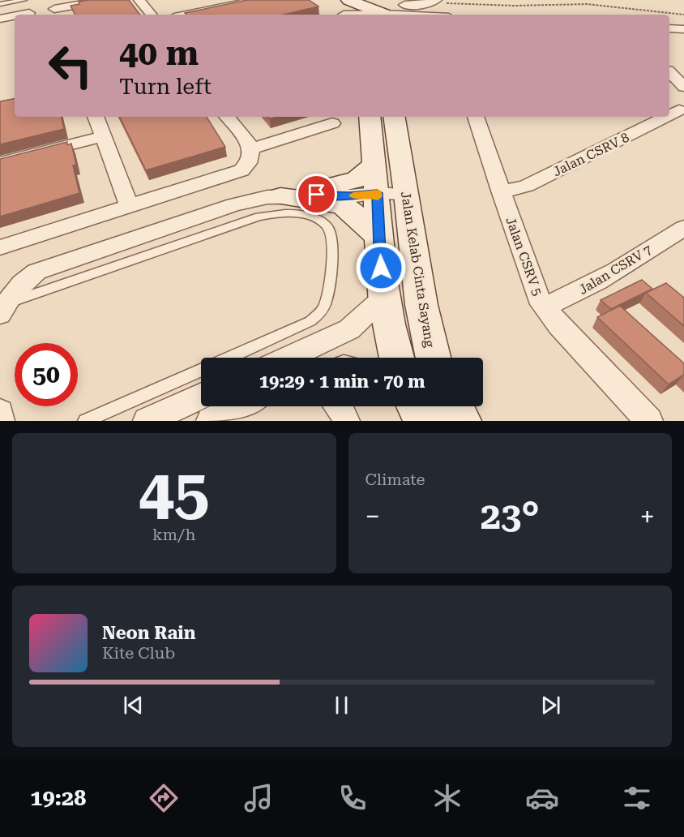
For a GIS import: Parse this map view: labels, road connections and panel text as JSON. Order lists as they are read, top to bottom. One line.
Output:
{"streets":{"main road":["Jalan Kelab Cinta Sayang"],"street":["Jalan CSRV 8","Jalan CSRV 5","Jalan CSRV 7"]},"crossings":[["Jalan CSRV 8","Jalan CSRV 5"],["Jalan CSRV 5","Jalan CSRV 7"]],"page":{"turn":["40 m","Turn left"],"limit":"50","trip":"19:29 · 1 min · 70 m","tile":[["45","km/h"],"Climate"],"heat":["−","23°","+"],"song":["Neon Rain","Kite Club"],"tabs":"19:28"}}
